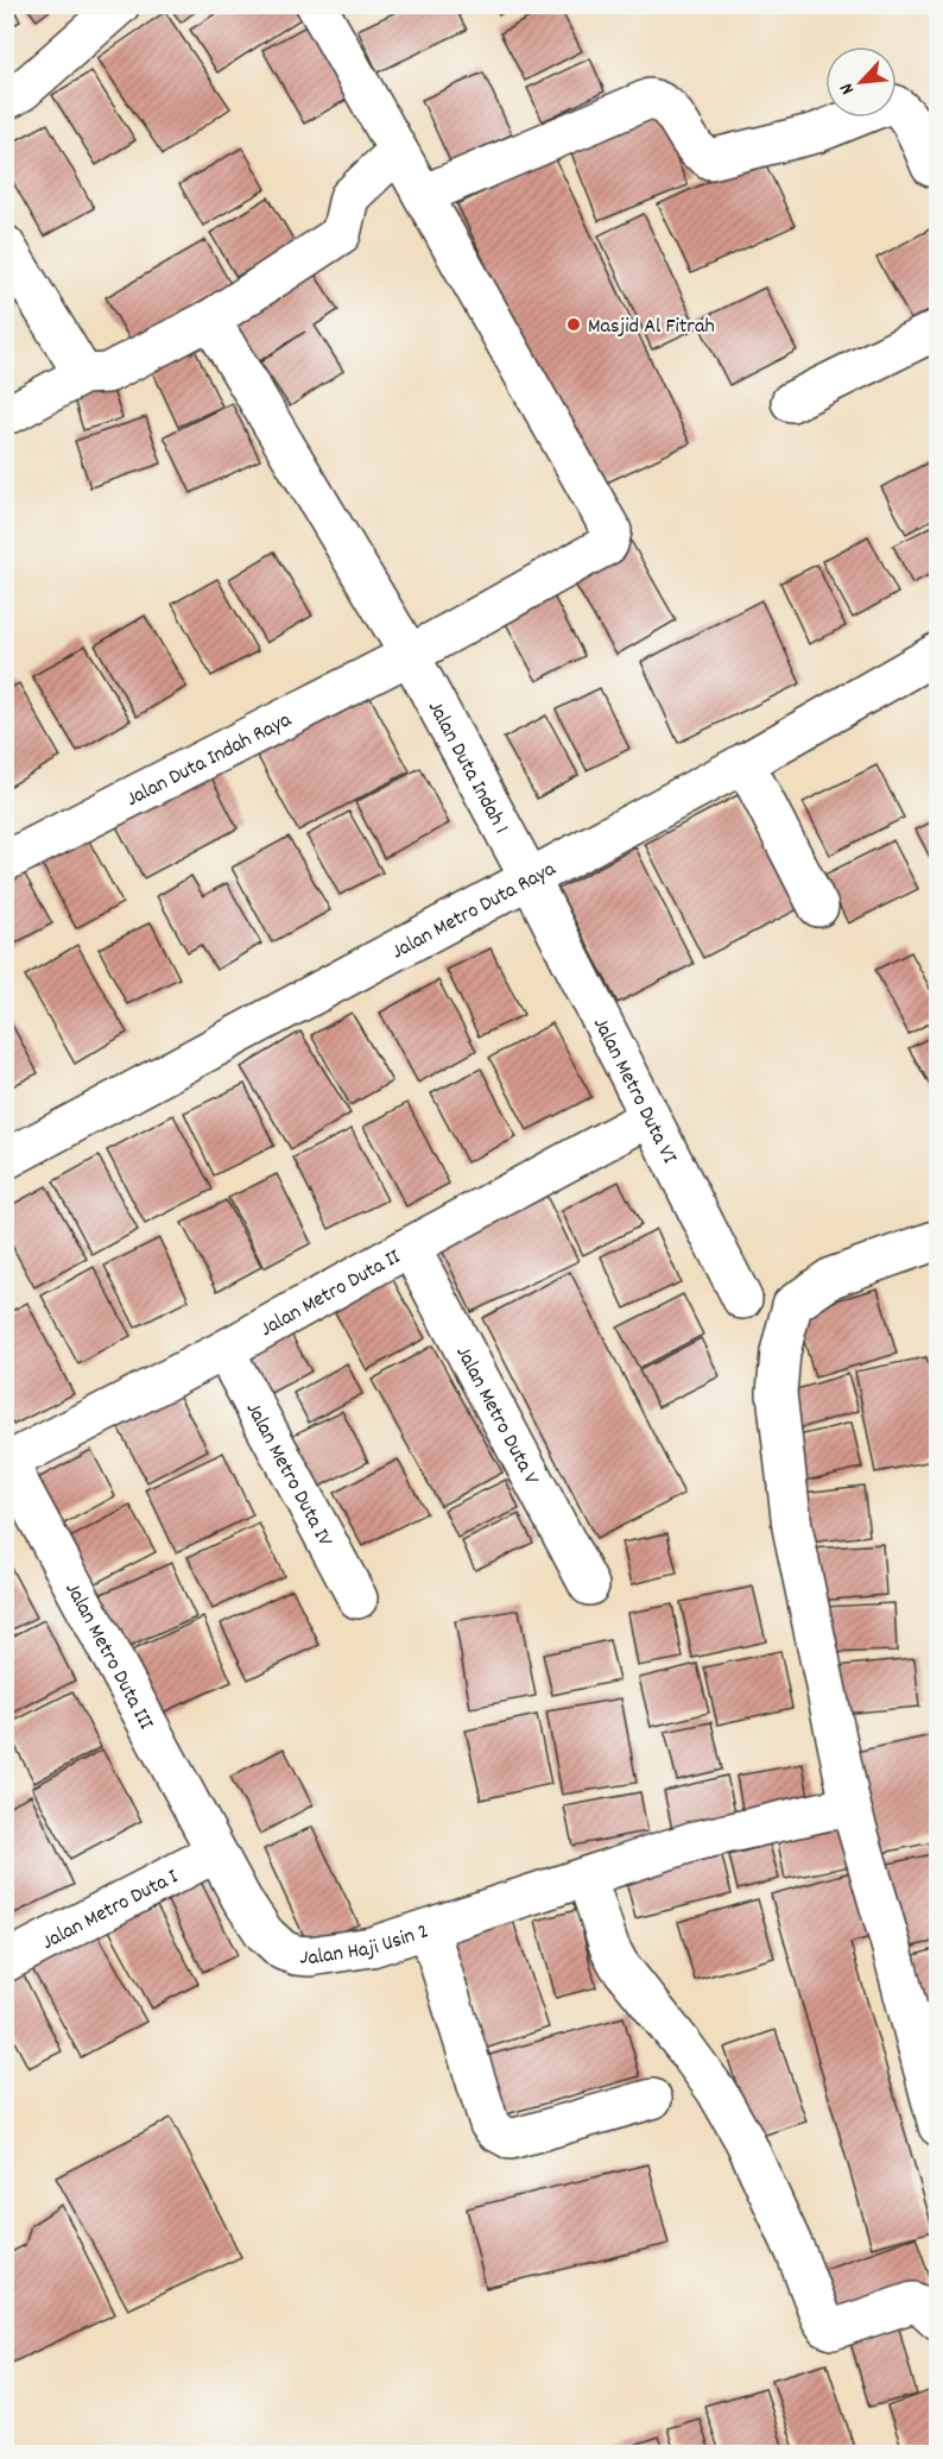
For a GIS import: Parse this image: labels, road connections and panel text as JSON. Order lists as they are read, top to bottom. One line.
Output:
{"streets":{"street":["Jalan Duta Indah Raya","Jalan Duta Indah 1","Jalan Metro Duta Raya","Jalan Metro Duta VI","Jalan Metro Duta II","Jalan Metro Duta V","Jalan Metro Duta IV","Jalan Metro Duta III","Jalan Metro Duta I","Jalan Haji Usin 2"]},"crossings":[["Jalan Duta Indah Raya","Jalan Duta Indah 1"],["Jalan Duta Indah 1","Jalan Metro Duta Raya"],["Jalan Duta Indah 1","Jalan Metro Duta VI"],["Jalan Metro Duta Raya","Jalan Metro Duta VI"],["Jalan Metro Duta VI","Jalan Metro Duta II"],["Jalan Metro Duta II","Jalan Metro Duta V"],["Jalan Metro Duta II","Jalan Metro Duta IV"],["Jalan Metro Duta II","Jalan Metro Duta III"],["Jalan Metro Duta III","Jalan Metro Duta I"],["Jalan Metro Duta III","Jalan Haji Usin 2"],["Jalan Metro Duta I","Jalan Haji Usin 2"]],"places":["Masjid Al Fitrah"],"north":"bottom left"}
